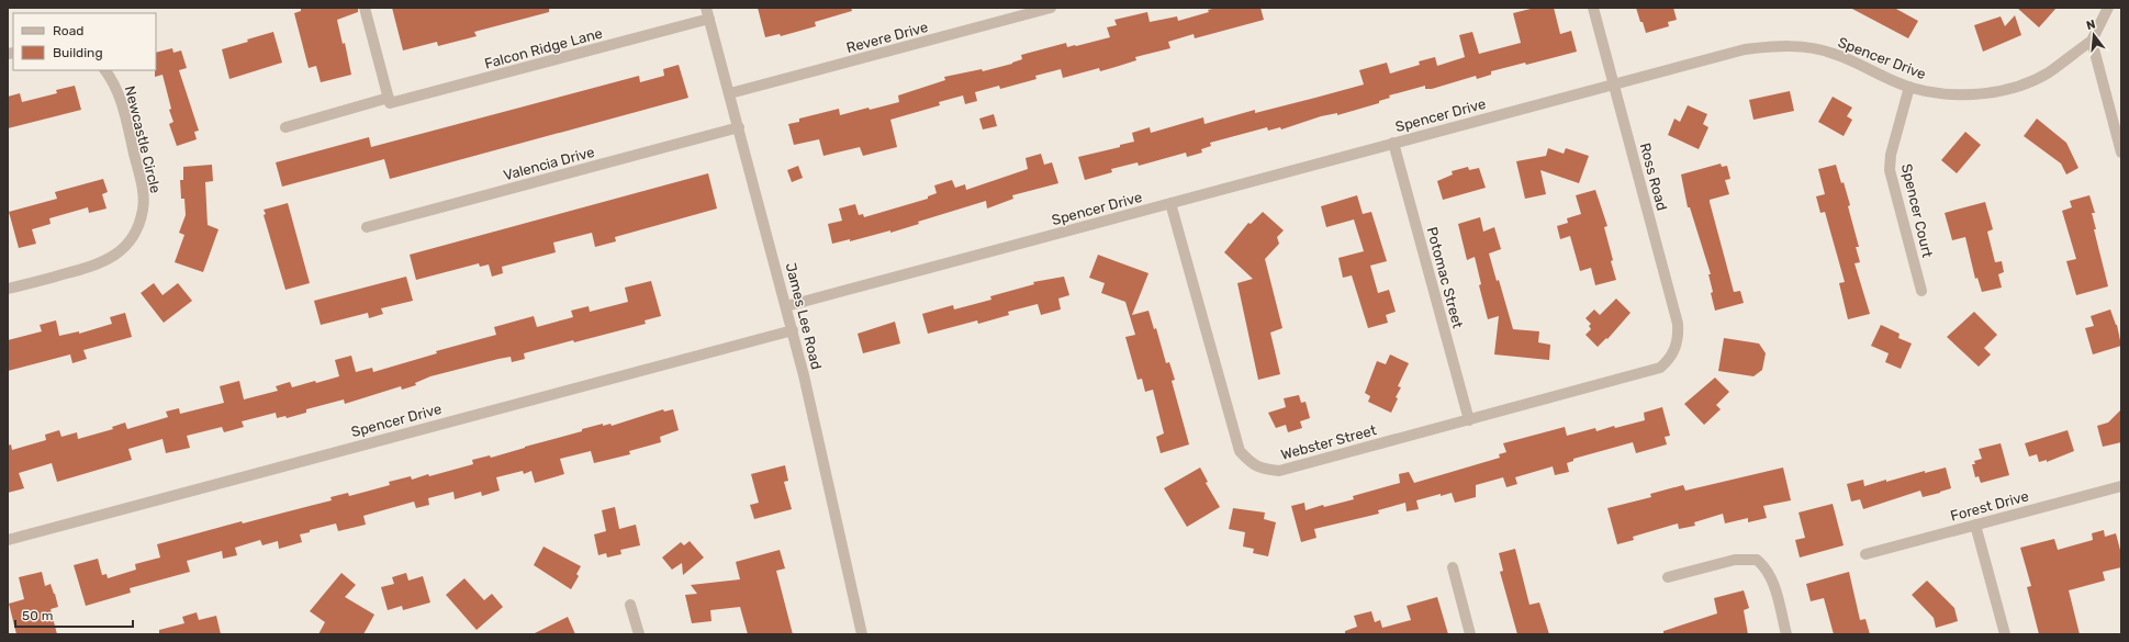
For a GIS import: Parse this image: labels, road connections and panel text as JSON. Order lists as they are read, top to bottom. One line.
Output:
{"streets":{"street":["Revere Drive","Falcon Ridge Lane","Spencer Drive","Newcastle Circle","Valencia Drive","Ross Road","Spencer Court","Potomac Street","James Lee Road","Webster Street","Forest Drive"]},"crossings":[["Revere Drive","James Lee Road"],["Falcon Ridge Lane","James Lee Road"],["Spencer Drive","Ross Road"],["Spencer Drive","Spencer Court"],["Spencer Drive","Potomac Street"],["Spencer Drive","James Lee Road"],["Spencer Drive","Webster Street"],["Valencia Drive","James Lee Road"],["Ross Road","Webster Street"],["Potomac Street","Webster Street"]],"legend":["Road","Building"],"scale_bar":"50 m","north":"top"}
